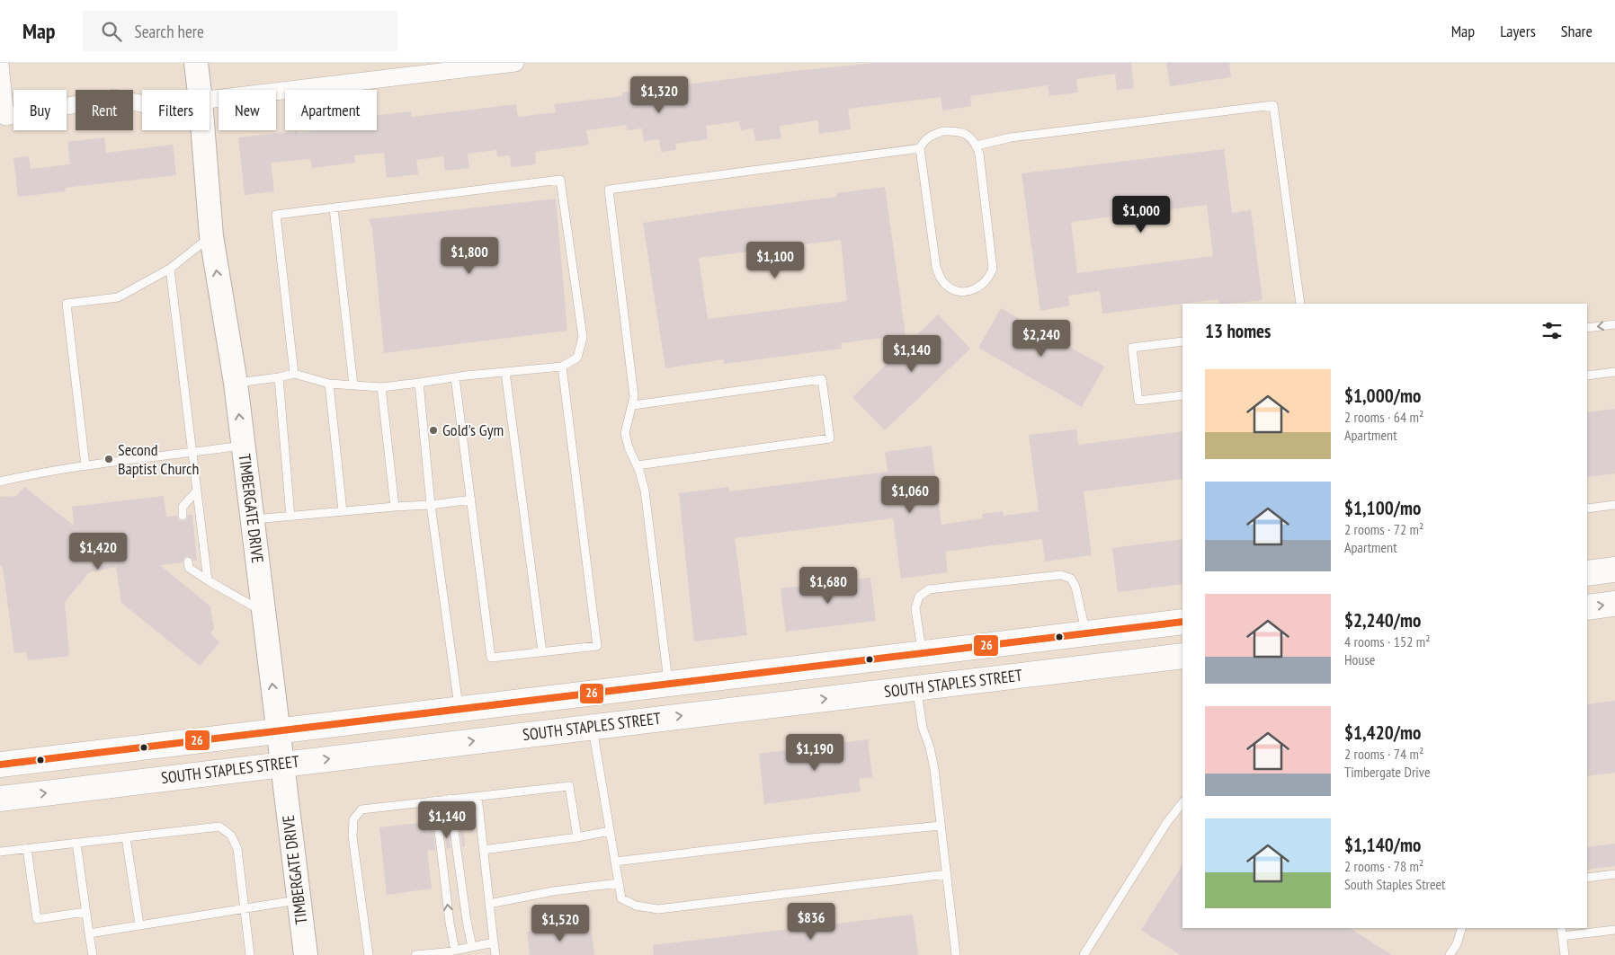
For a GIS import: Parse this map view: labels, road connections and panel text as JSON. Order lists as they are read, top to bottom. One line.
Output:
{"streets":{"main road":["SOUTH STAPLES STREET"],"street":["TIMBERGATE DRIVE"]},"crossings":[["TIMBERGATE DRIVE","SOUTH STAPLES STREET"]],"one_way":["TIMBERGATE DRIVE"],"places":["Gold's Gym","Second Baptist Church"],"lines":["transit line 26"],"page":{"header":"Map","search":"Search here","nav":["Map","Layers","Share"],"price":["$1,320","$1,000","$1,800","$1,100","$2,240","$1,140","$1,060","$1,420","$1,680","$1,190","$1,140","$836","$1,520"],"chip":["Buy","Rent","Filters","New","Apartment"],"heading":"13 homes","list":[{"name":"$1,000/mo","note":"2 rooms · 64 m² · Apartment"},{"name":"$1,100/mo","note":"2 rooms · 72 m² · Apartment"},{"name":"$2,240/mo","note":"4 rooms · 152 m² · House"},{"name":"$1,420/mo","note":"2 rooms · 74 m² · Timbergate Drive"},{"name":"$1,140/mo","note":"2 rooms · 78 m² · South Staples Street"}]}}
